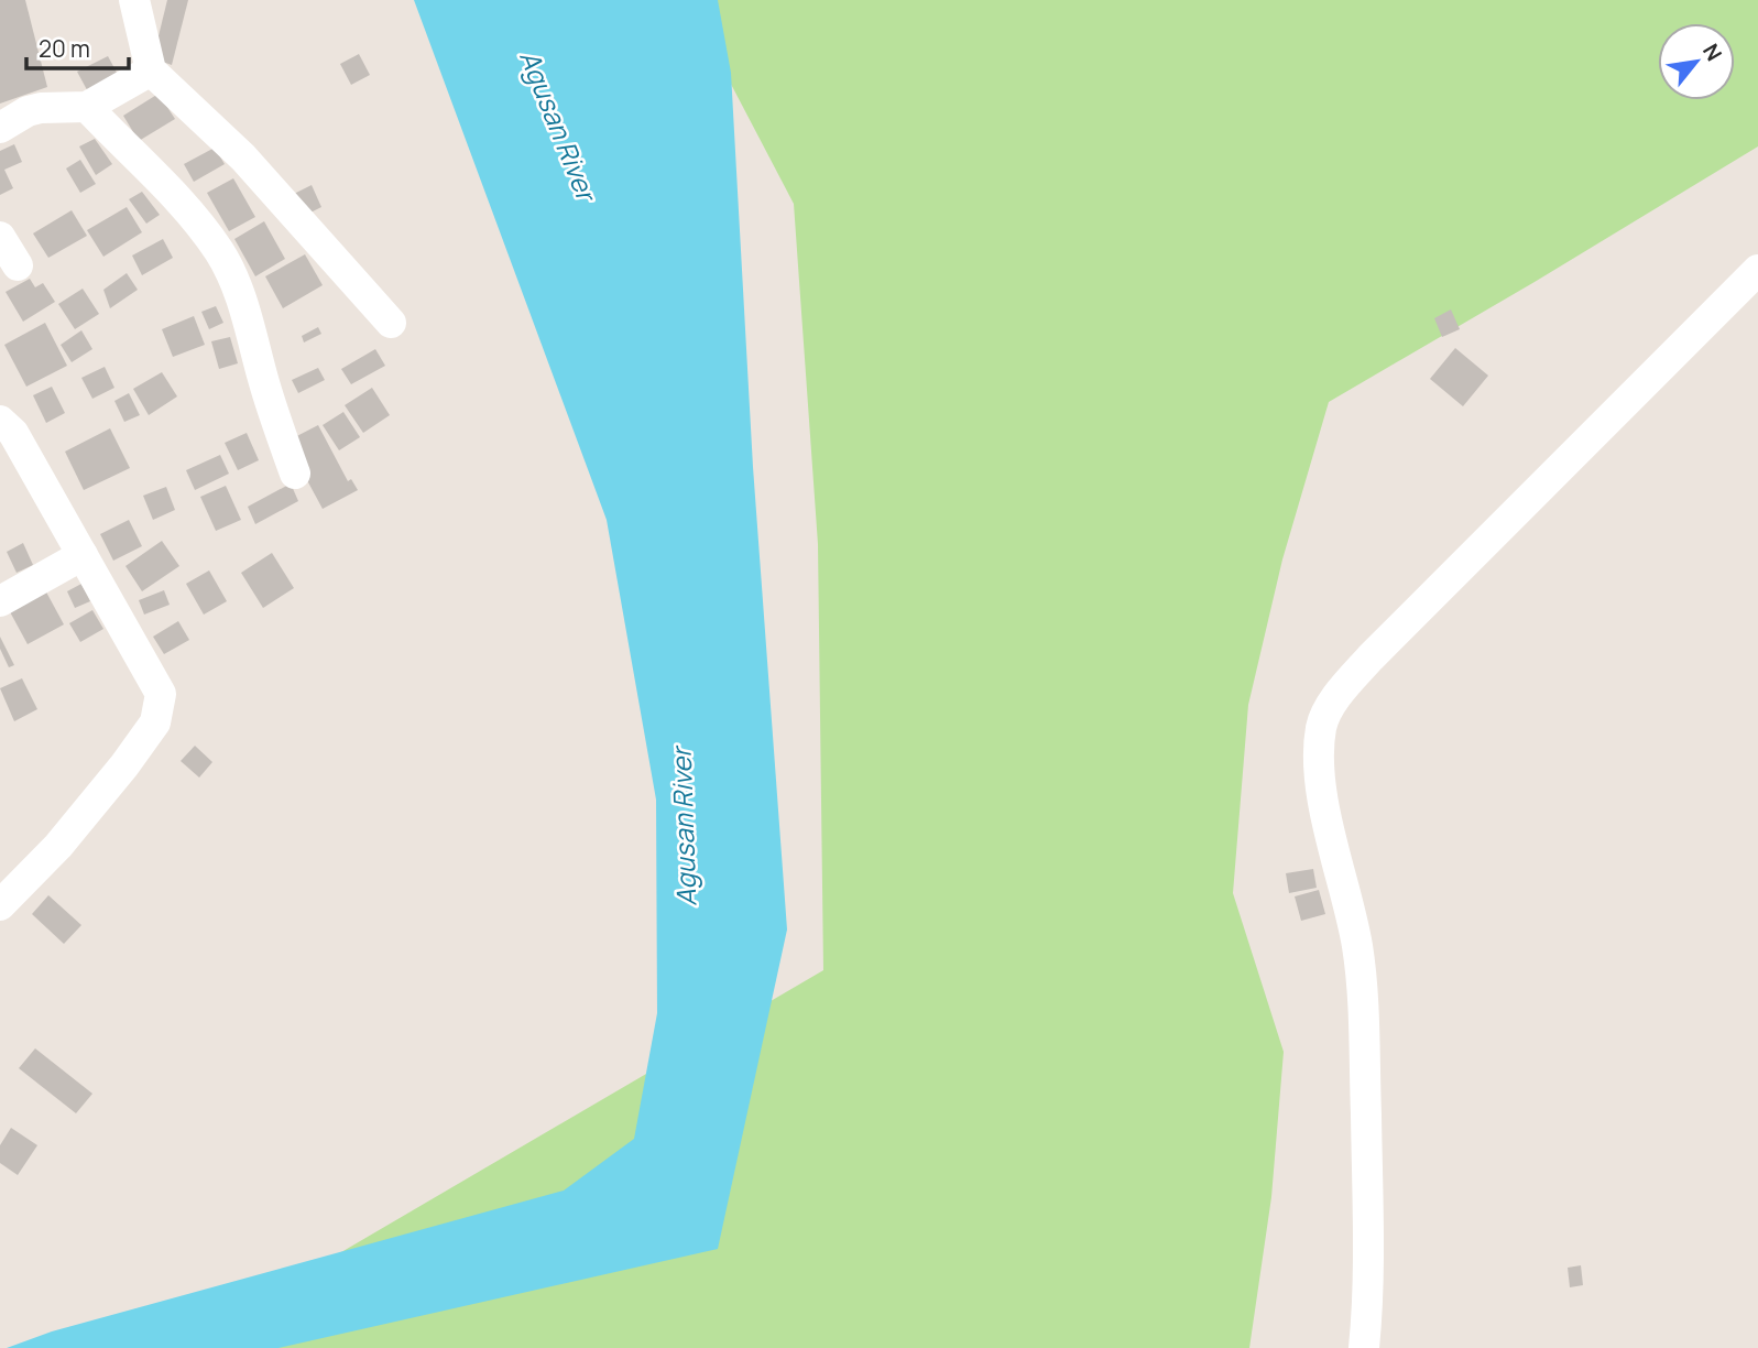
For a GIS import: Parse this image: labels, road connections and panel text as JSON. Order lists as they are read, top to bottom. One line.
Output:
{"water":["Agusan River"],"scale_bar":"20 m","north":"top right"}
